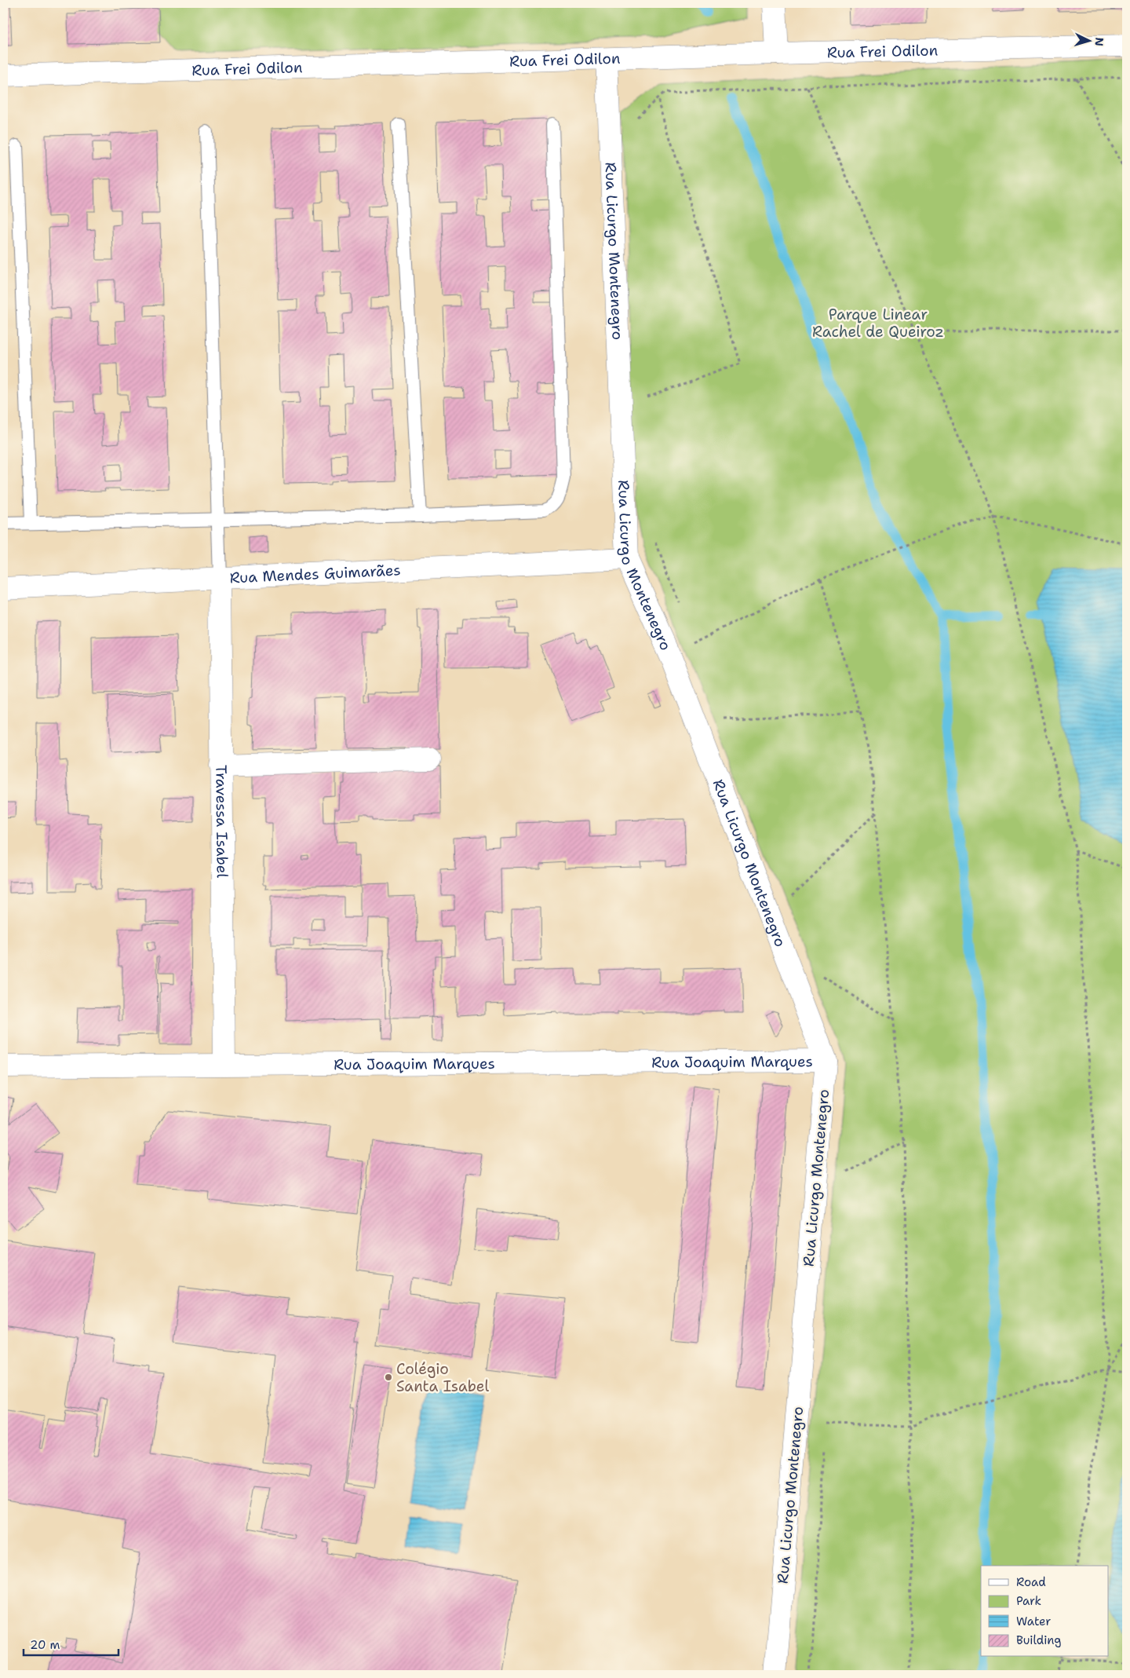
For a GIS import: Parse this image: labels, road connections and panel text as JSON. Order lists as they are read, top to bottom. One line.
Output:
{"streets":{"street":["Rua Frei Odilon","Rua Licurgo Montenegro","Rua Mendes Guimarães","Travessa Isabel","Rua Joaquim Marques"]},"crossings":[["Rua Frei Odilon","Rua Licurgo Montenegro"],["Rua Licurgo Montenegro","Rua Mendes Guimarães"],["Rua Licurgo Montenegro","Rua Joaquim Marques"],["Rua Mendes Guimarães","Travessa Isabel"],["Travessa Isabel","Rua Joaquim Marques"]],"parks":["Parque Linear Rachel de Queiroz"],"places":["Colégio Santa Isabel"],"legend":["Road","Park","Water","Building"],"scale_bar":"20 m","north":"right"}
